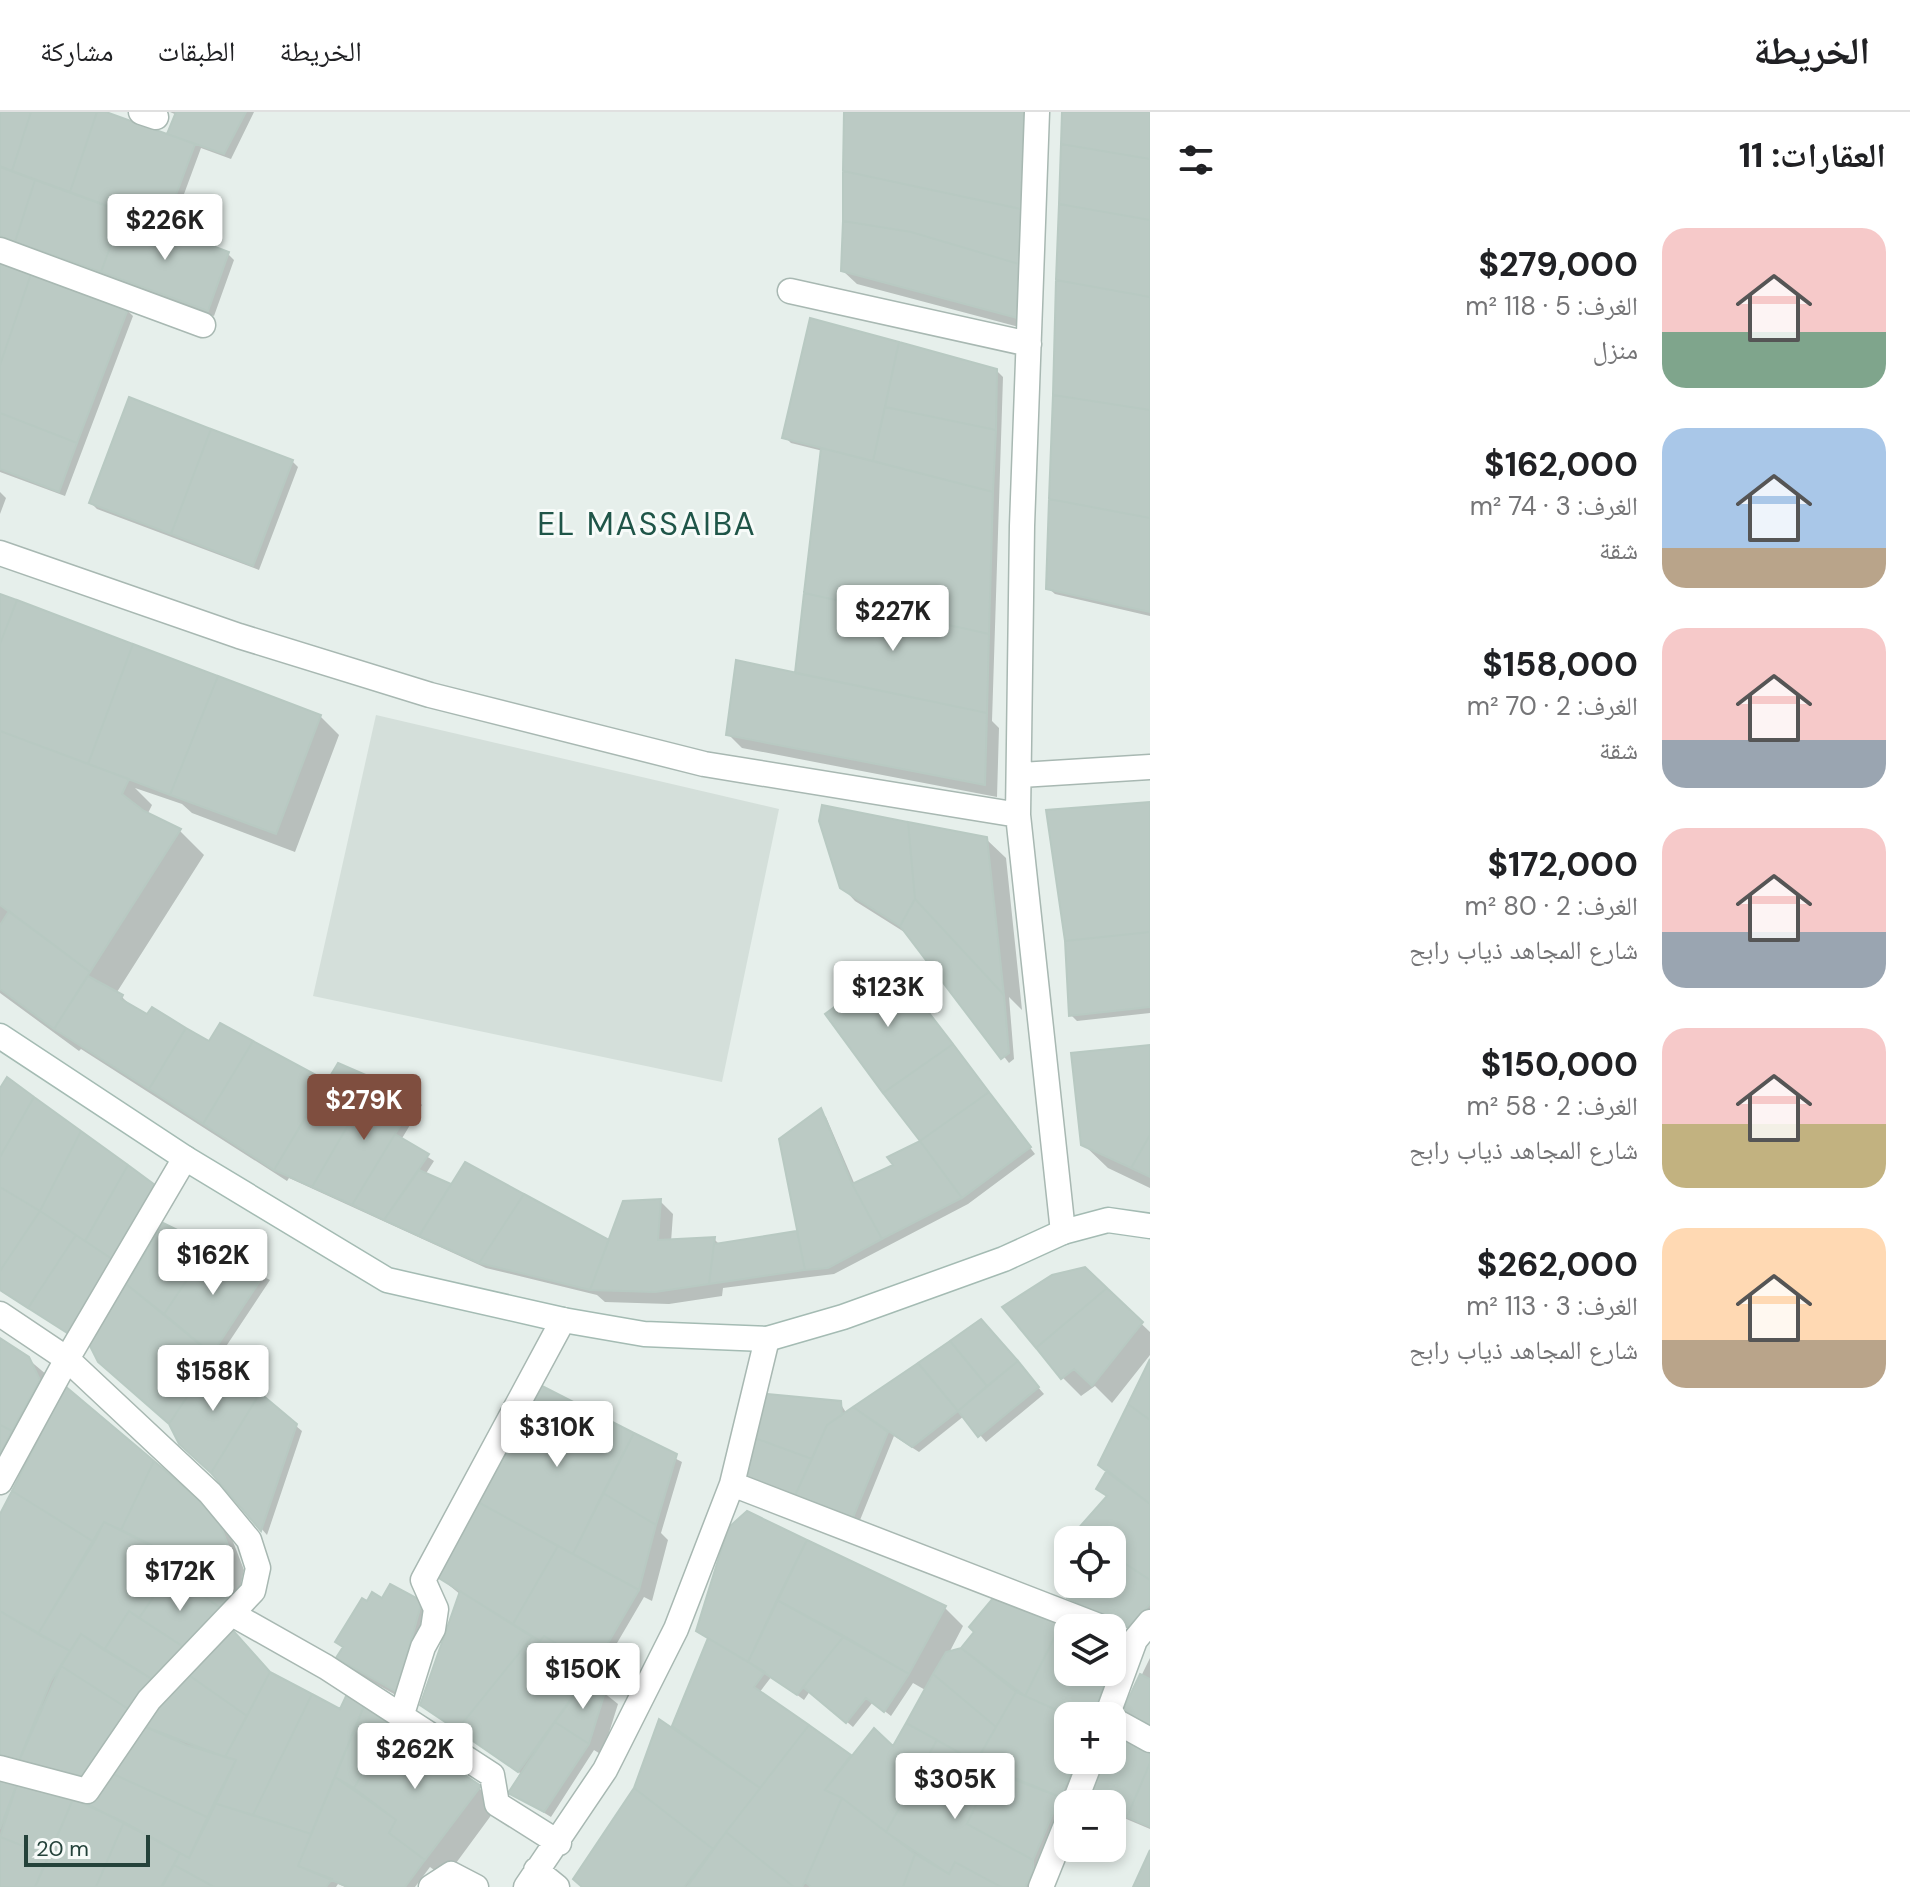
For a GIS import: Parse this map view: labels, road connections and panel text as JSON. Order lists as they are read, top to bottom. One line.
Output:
{"districts":["EL MASSAIBA"],"scale_bar":"20 m","page":{"header":"الخريطة","nav":["الخريطة","الطبقات","مشاركة"],"heading":"العقارات: 11","price":["$226K","$227K","$123K","$279K","$162K","$158K","$310K","$172K","$150K","$262K","$305K"],"list":[{"name":"$279,000","note":"الغرف: 5 · 118 m² · منزل"},{"name":"$162,000","note":"الغرف: 3 · 74 m² · شقة"},{"name":"$158,000","note":"الغرف: 2 · 70 m² · شقة"},{"name":"$172,000","note":"الغرف: 2 · 80 m² · شارع المجاهد ذياب رابح"},{"name":"$150,000","note":"الغرف: 2 · 58 m² · شارع المجاهد ذياب رابح"},{"name":"$262,000","note":"الغرف: 3 · 113 m² · شارع المجاهد ذياب رابح"}],"map_buttons":["+","−"],"scale":"20 m"}}
